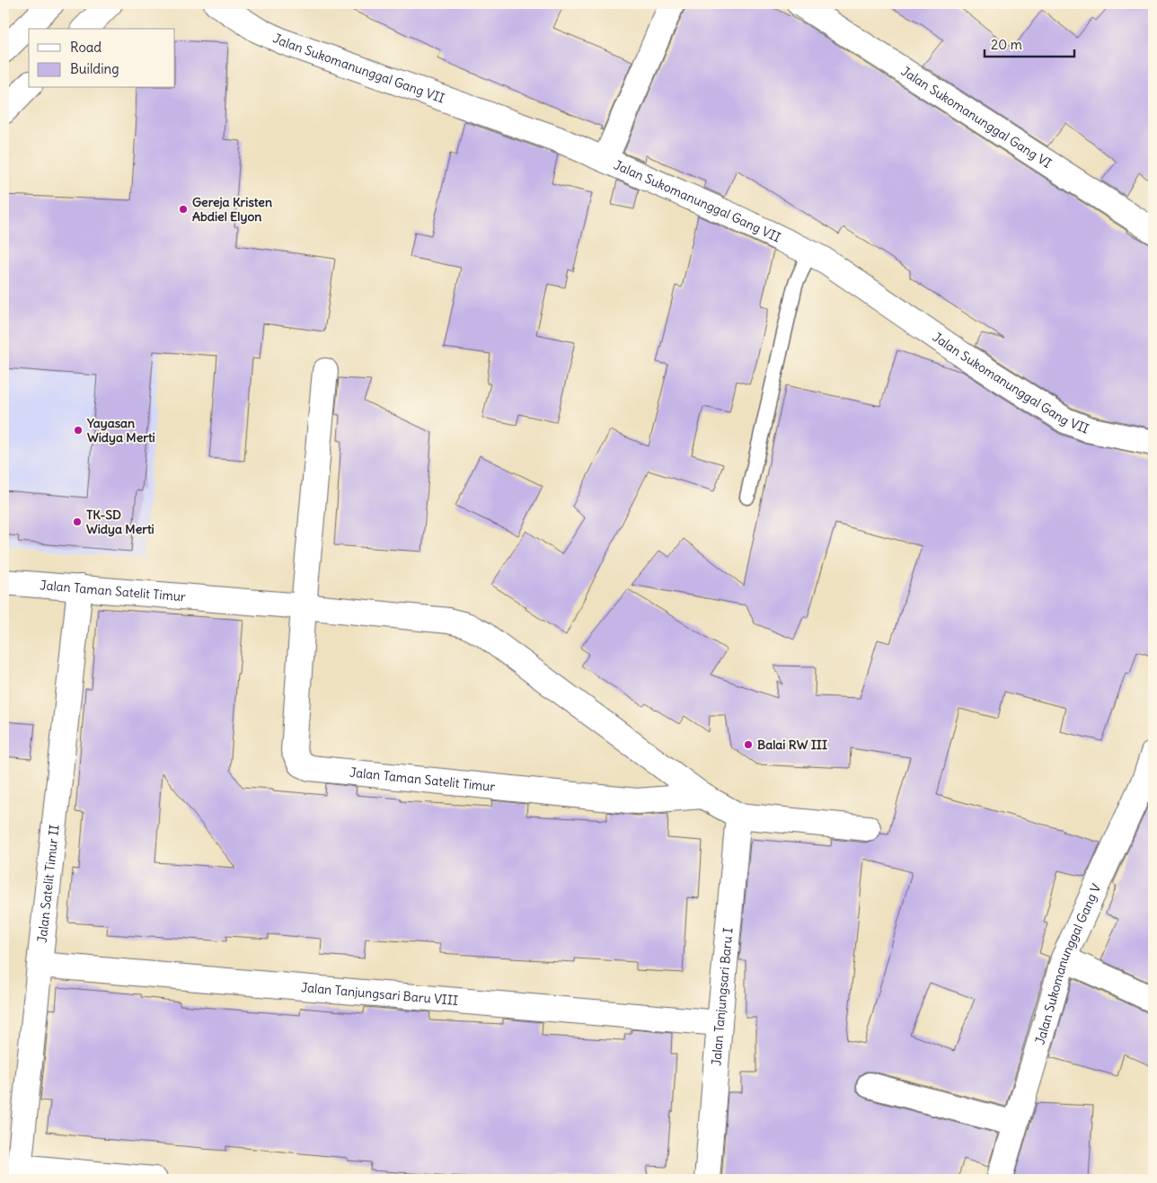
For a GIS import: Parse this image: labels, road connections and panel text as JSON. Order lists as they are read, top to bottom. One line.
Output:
{"streets":{"street":["Jalan Sukomanunggal Gang VII","Jalan Sukomanunggal Gang VI","Jalan Taman Satelit Timur","Jalan Satelit Timur II","Jalan Sukomanunggal Gang V","Jalan Tanjungsari Baru VIII","Jalan Tanjungsari Baru I"]},"crossings":[["Jalan Taman Satelit Timur","Jalan Satelit Timur II"],["Jalan Taman Satelit Timur","Jalan Tanjungsari Baru I"],["Jalan Satelit Timur II","Jalan Tanjungsari Baru VIII"],["Jalan Tanjungsari Baru VIII","Jalan Tanjungsari Baru I"]],"places":["Gereja Kristen Abdiel Elyon","Yayasan Widya Merti","TK-SD Widya Merti","Balai RW III"],"legend":["Road","Building"],"scale_bar":"20 m"}
